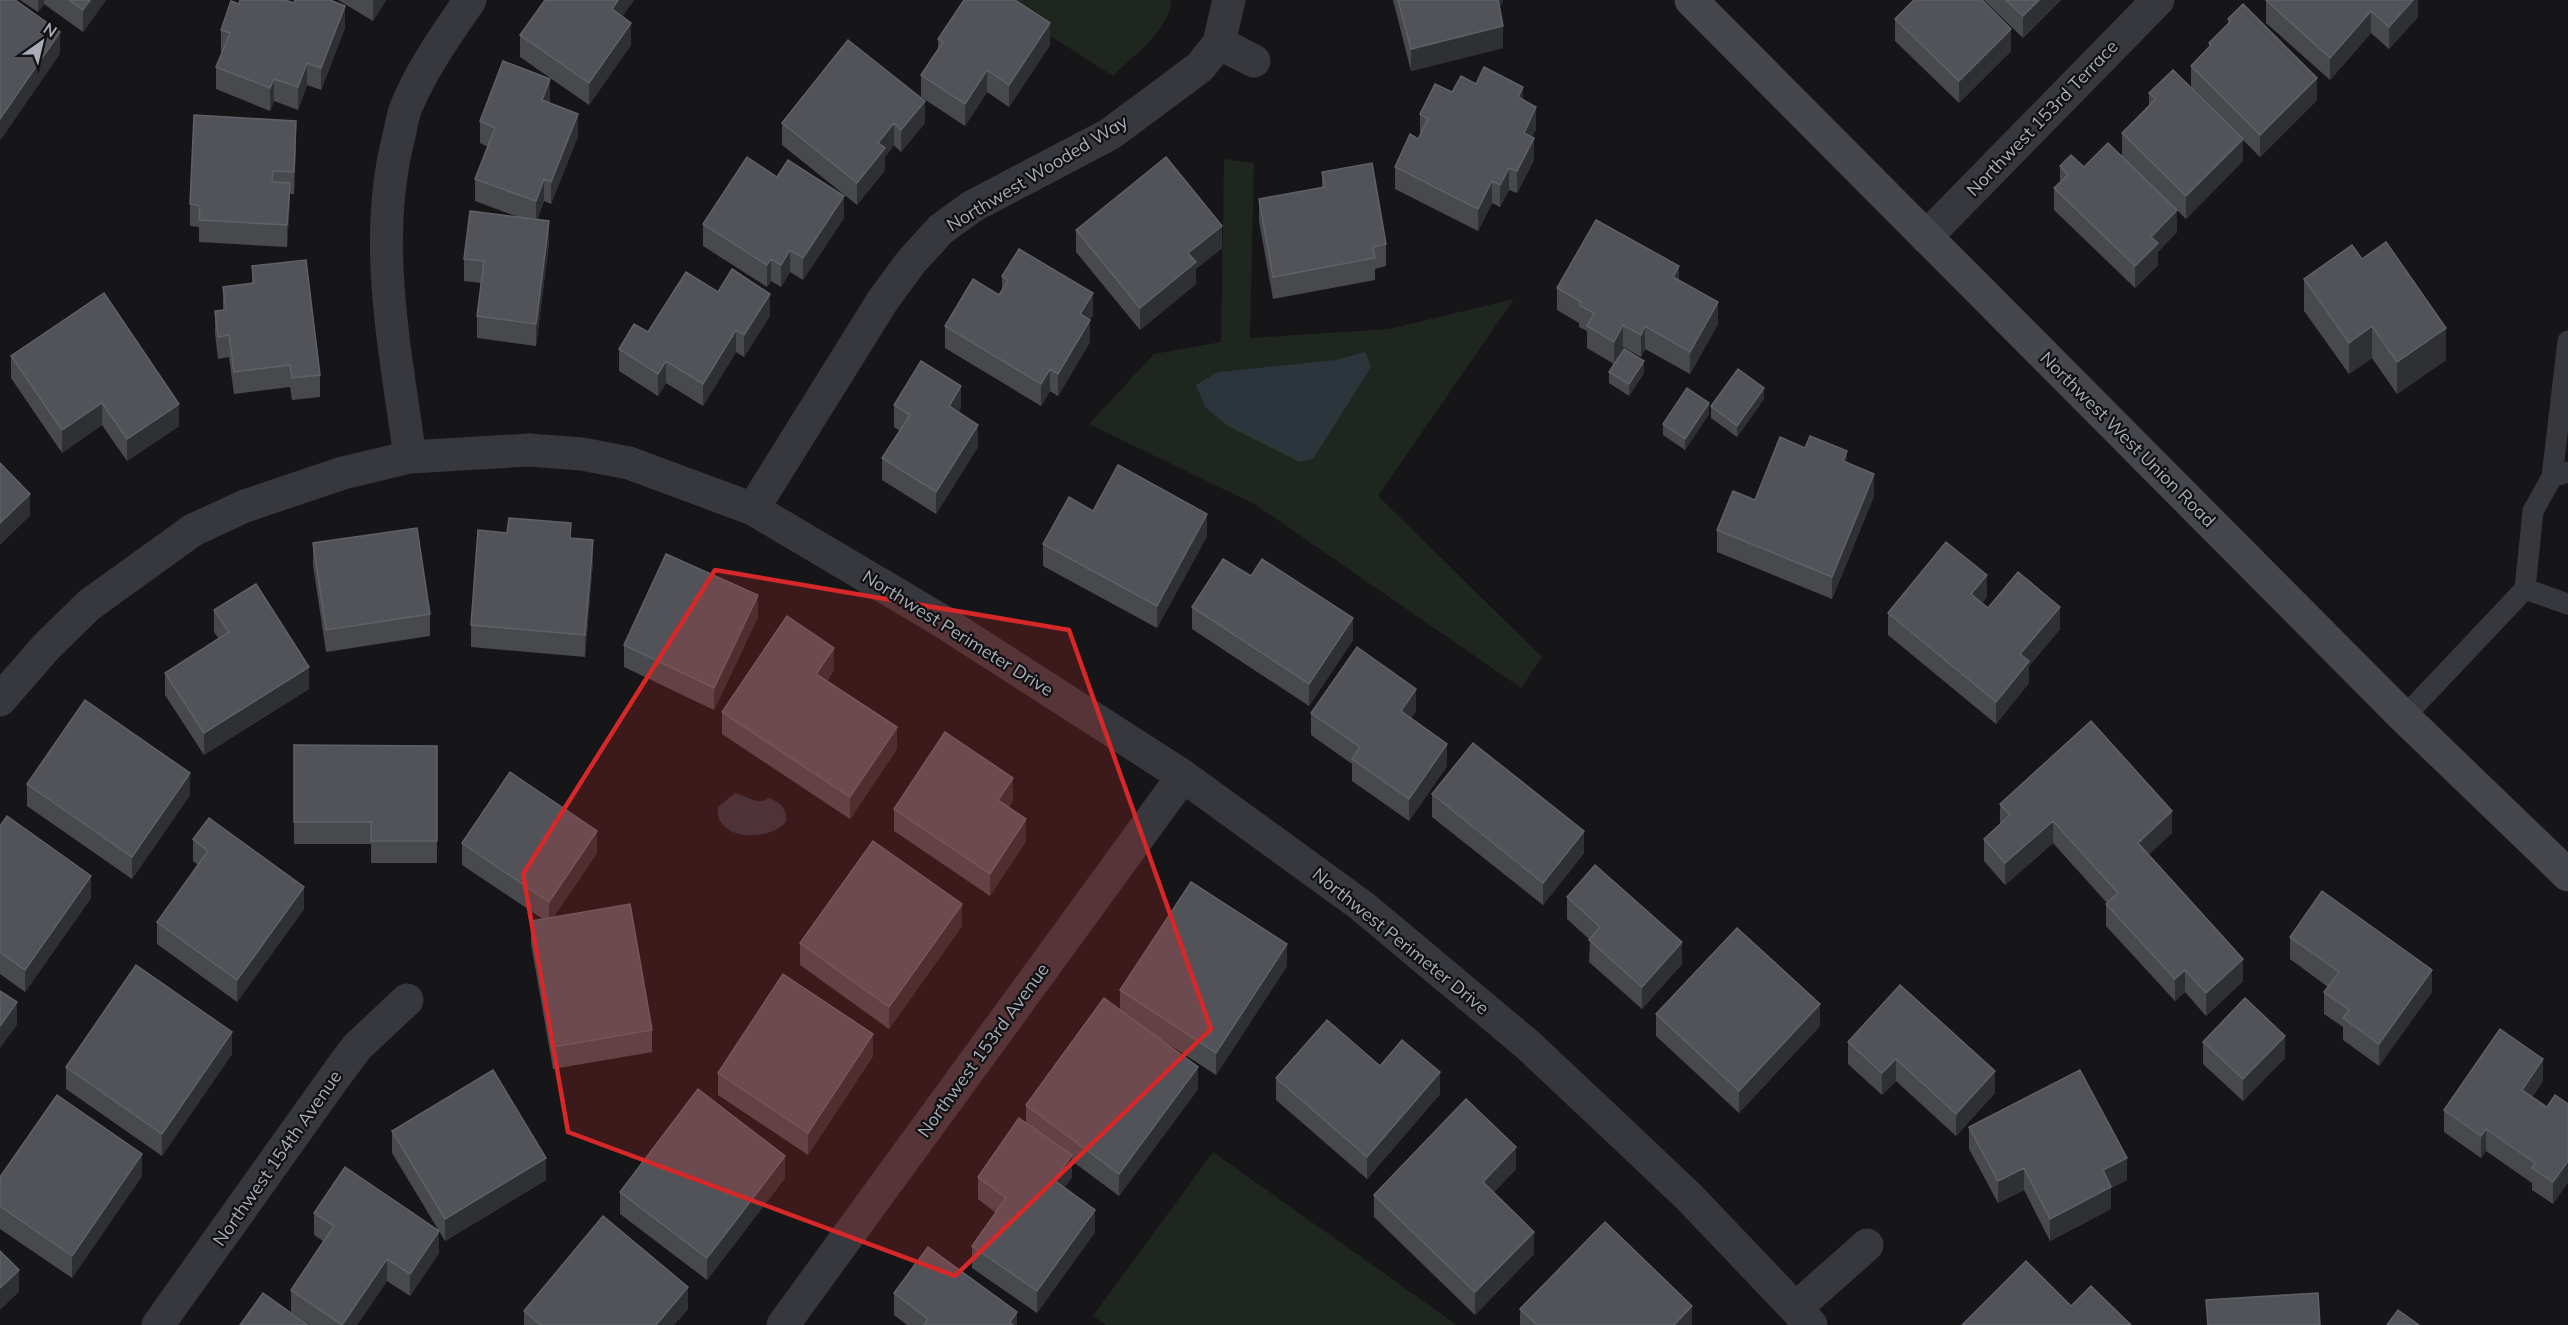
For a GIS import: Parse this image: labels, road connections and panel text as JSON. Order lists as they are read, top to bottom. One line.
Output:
{"streets":{"street":["Northwest 153rd Terrace","Northwest Wooded Way","Northwest West Union Road","Northwest Perimeter Drive","Northwest 153rd Avenue","Northwest 154th Avenue"]},"crossings":[["Northwest 153rd Terrace","Northwest West Union Road"],["Northwest Wooded Way","Northwest Perimeter Drive"],["Northwest Perimeter Drive","Northwest 153rd Avenue"]],"north":"top right"}
